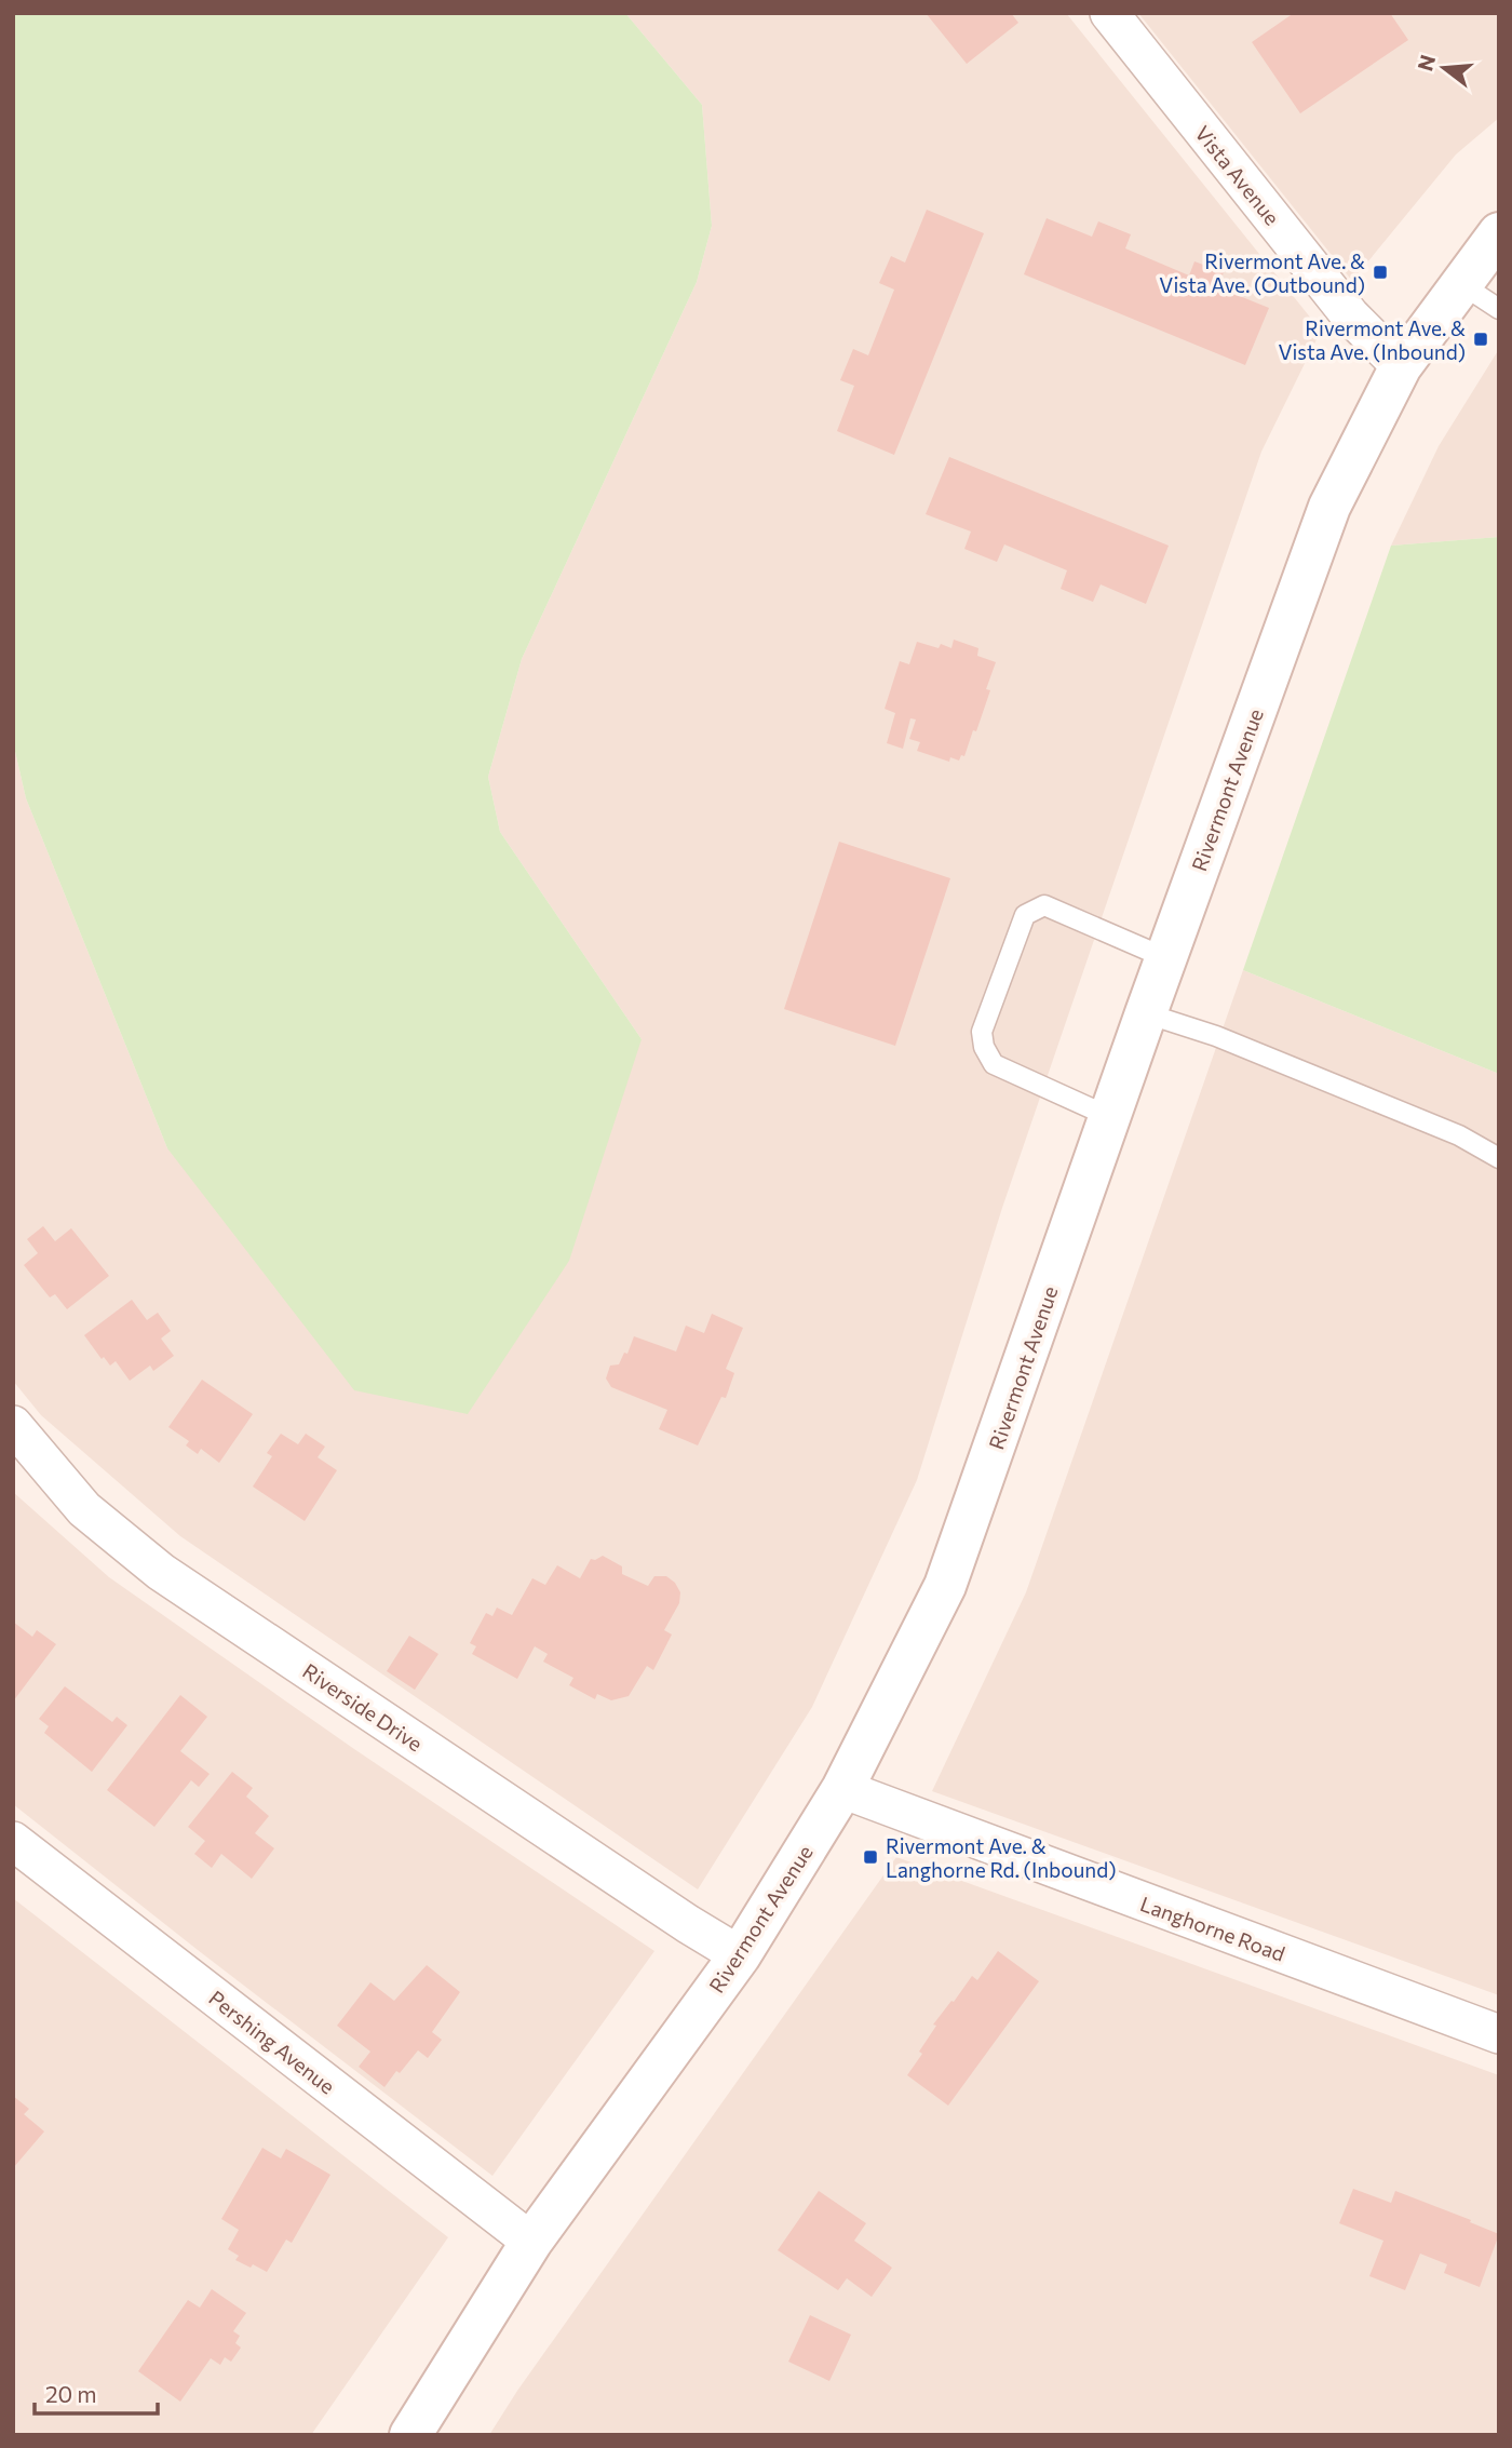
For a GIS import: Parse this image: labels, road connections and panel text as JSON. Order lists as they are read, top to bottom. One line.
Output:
{"streets":{"main road":["Rivermont Avenue"],"street":["Vista Avenue","Riverside Drive","Langhorne Road","Pershing Avenue"]},"crossings":[["Vista Avenue","Rivermont Avenue"],["Rivermont Avenue","Riverside Drive"],["Rivermont Avenue","Langhorne Road"],["Rivermont Avenue","Pershing Avenue"]],"places":{"transit":["Rivermont Ave. & Vista Ave. (Outbound)","Rivermont Ave. & Vista Ave. (Inbound)","Rivermont Ave. & Langhorne Rd. (Inbound)"]},"scale_bar":"20 m","north":"left"}
